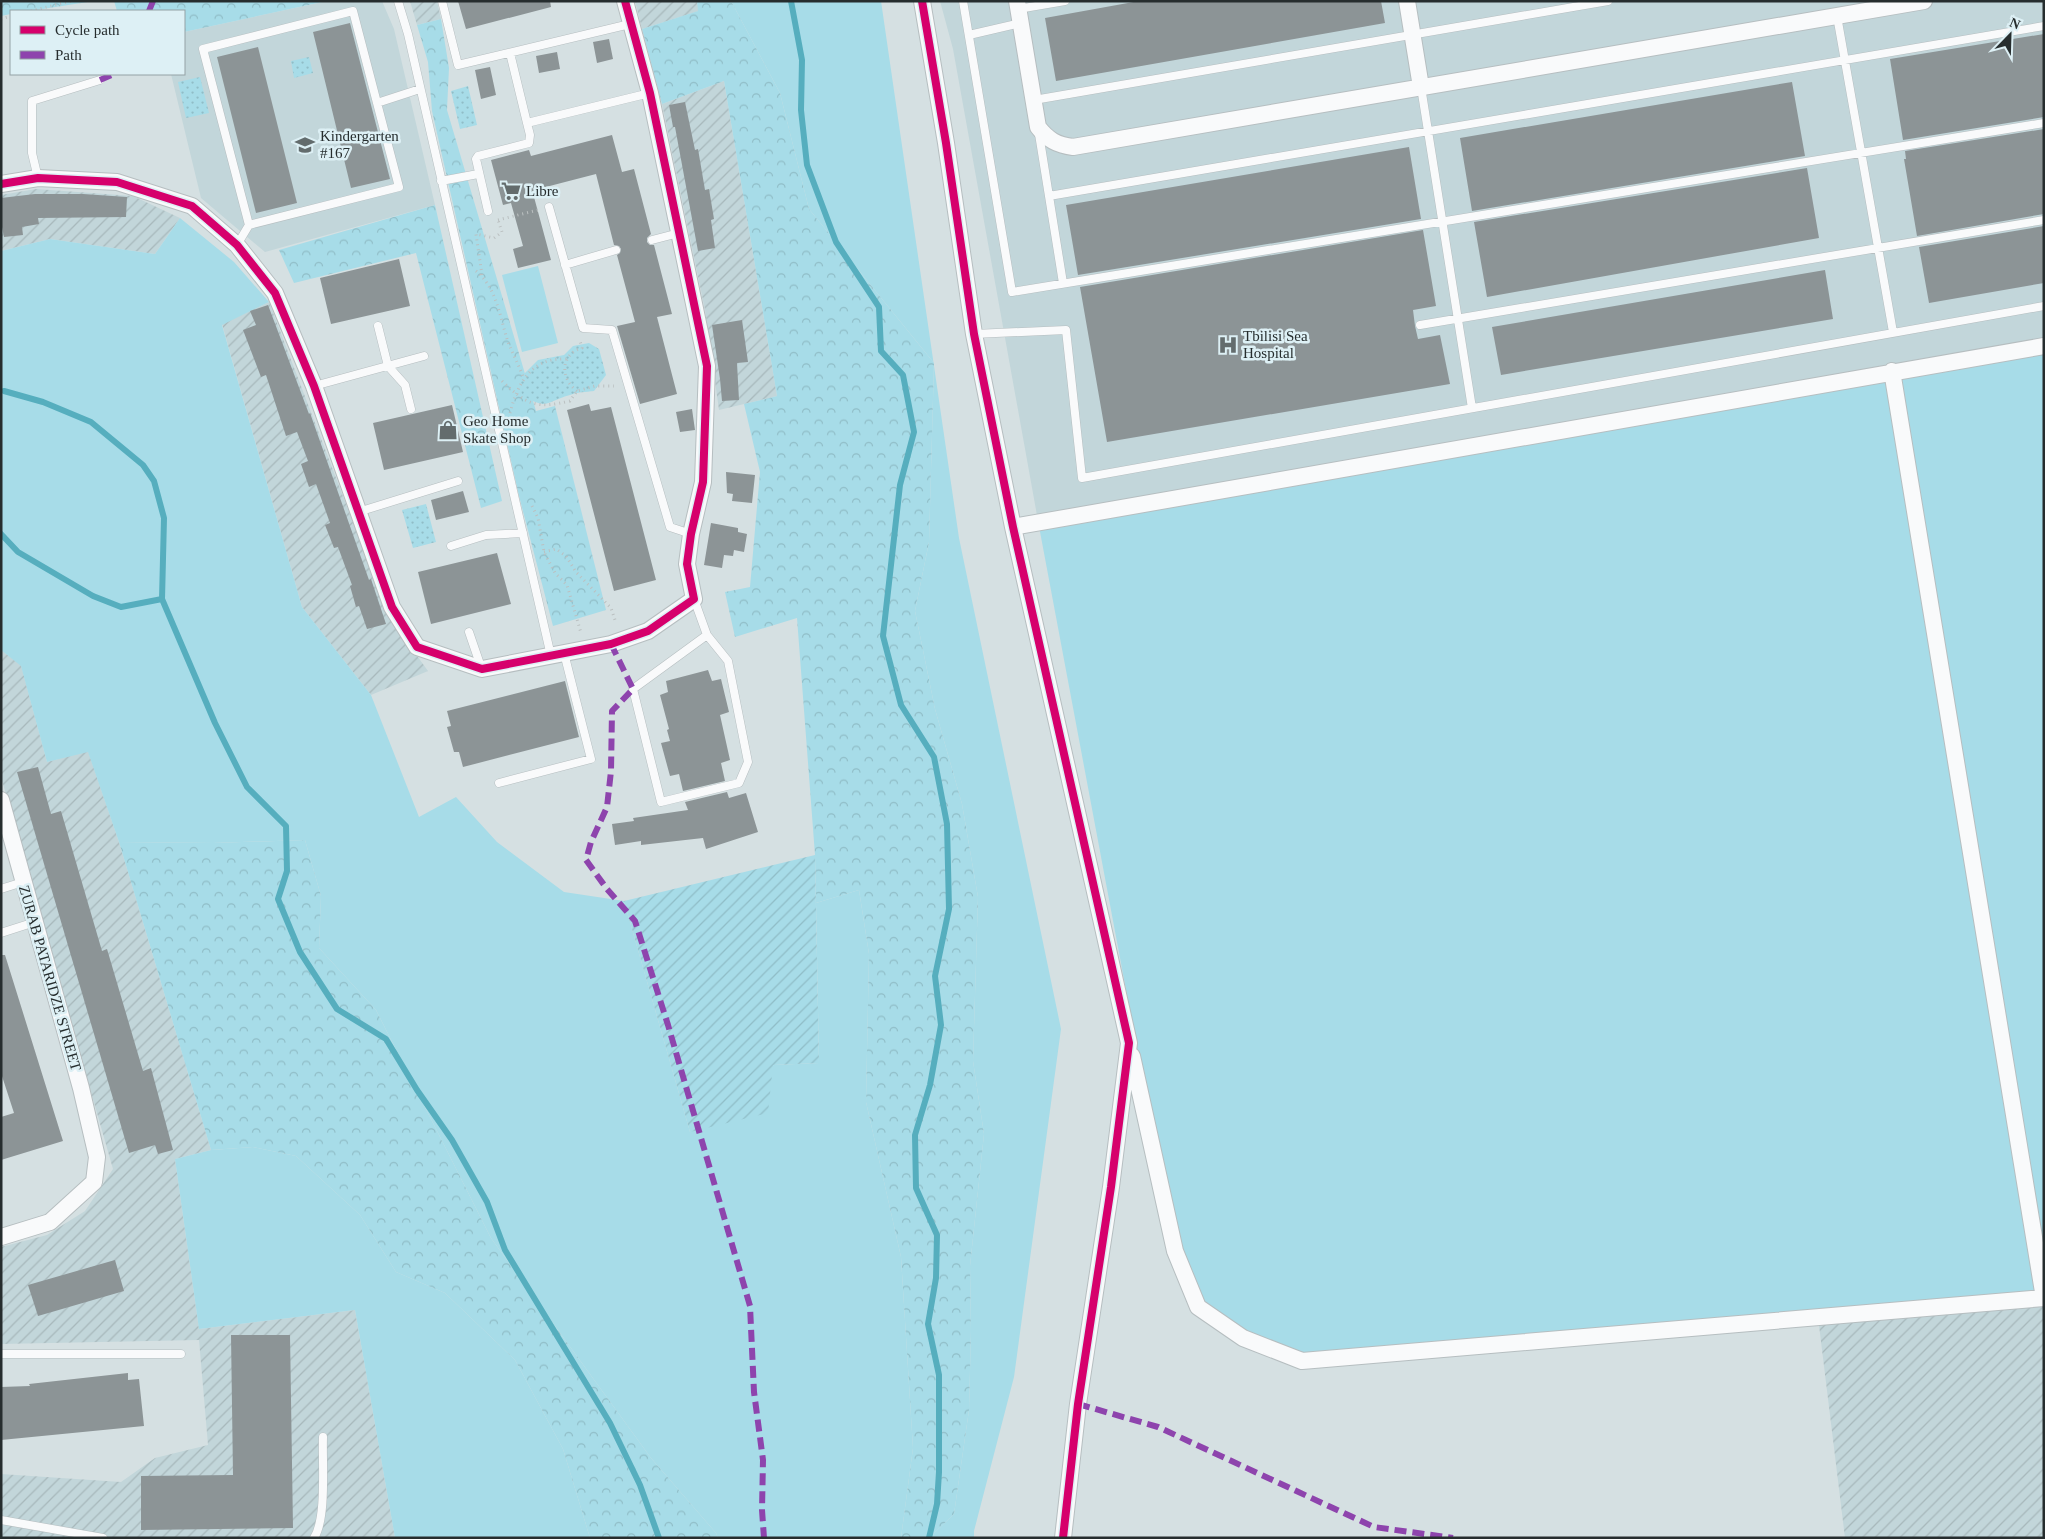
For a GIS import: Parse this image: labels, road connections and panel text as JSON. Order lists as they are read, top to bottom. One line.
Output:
{"streets":{"street":["ZURAB PATARIDZE STREET"]},"places":{"school or university":["Kindergarten #167"],"supermarket":["Libre"],"hospital":["Tbilisi Sea Hospital"],"shop":["Geo Home Skate Shop"]},"legend":["Cycle path","Path"],"north":"top right"}
